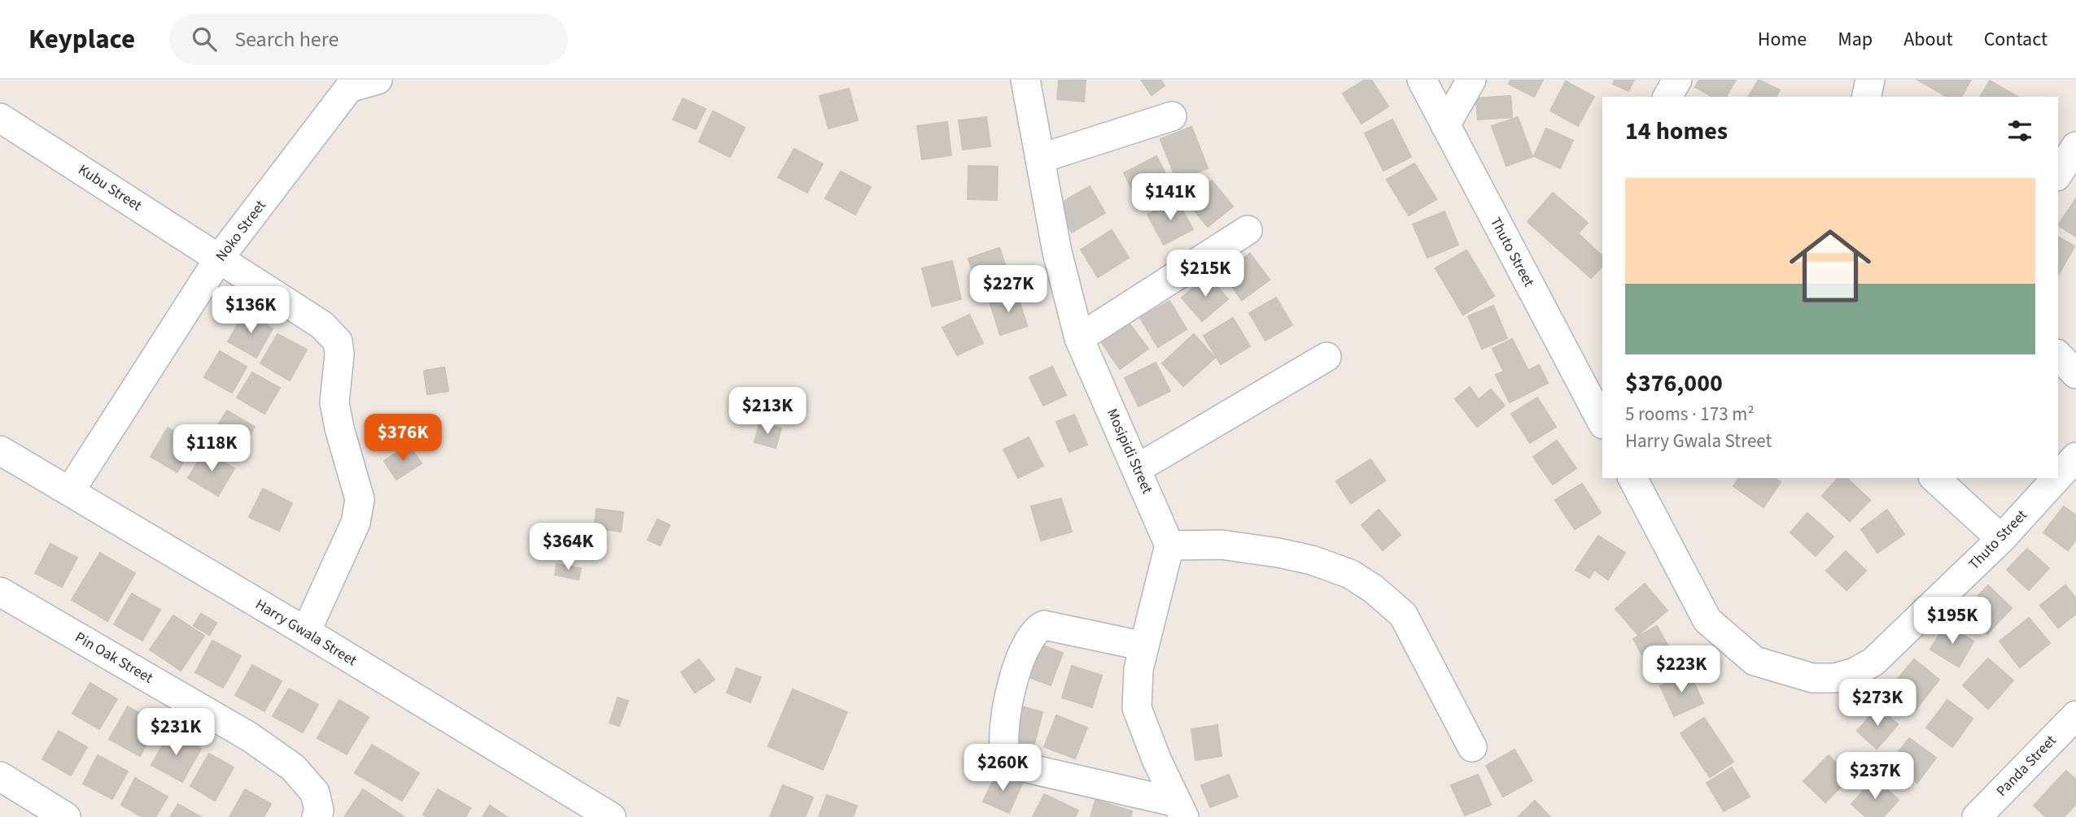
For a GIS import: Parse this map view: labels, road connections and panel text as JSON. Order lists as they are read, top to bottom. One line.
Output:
{"streets":{"street":["Kubu Street","Noko Street","Thuto Street","Mosipidi Street","Harry Gwala Street","Pin Oak Street","Panda Street"]},"crossings":[["Kubu Street","Noko Street"],["Kubu Street","Harry Gwala Street"],["Noko Street","Harry Gwala Street"]],"page":{"header":"Keyplace","search":"Search here","nav":["Home","Map","About","Contact"],"heading":"14 homes","list":[{"name":"$376,000","note":"5 rooms · 173 m² · Harry Gwala Street"}],"price":["$141K","$215K","$227K","$136K","$213K","$376K","$118K","$364K","$195K","$223K","$273K","$231K","$260K","$237K"]}}
